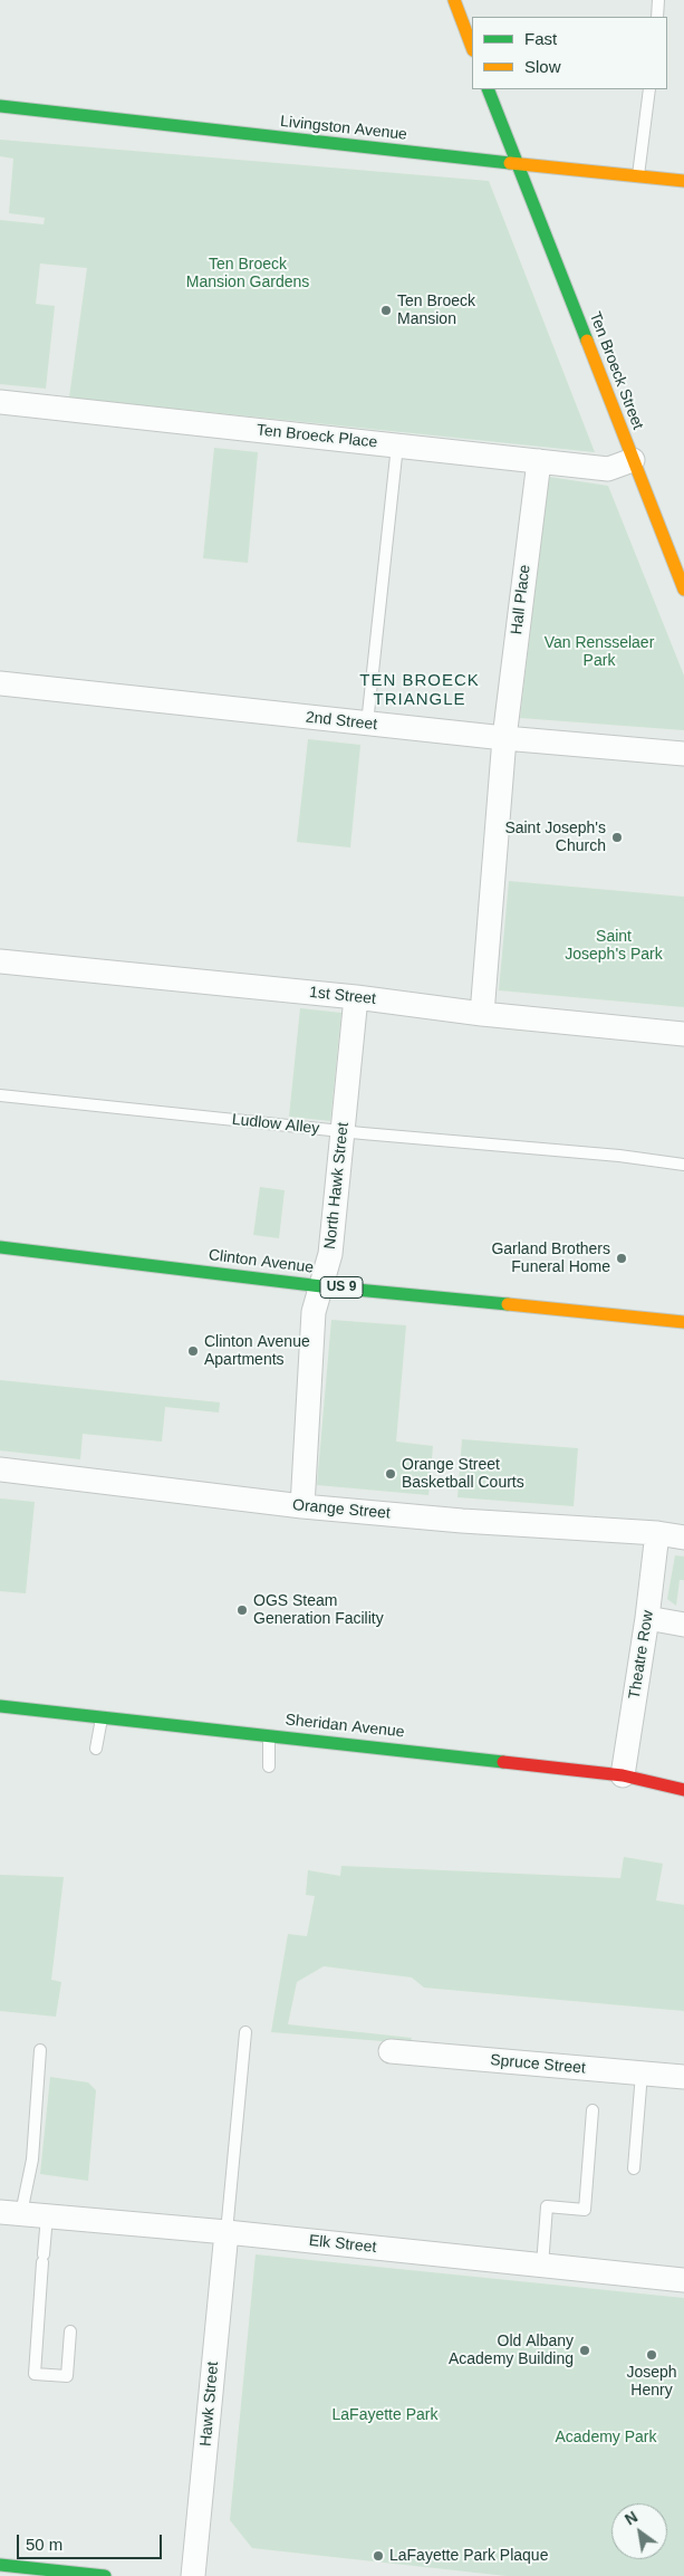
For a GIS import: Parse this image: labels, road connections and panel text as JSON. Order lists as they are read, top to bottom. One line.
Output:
{"streets":{"street":["Livingston Avenue","Ten Broeck Street","Ten Broeck Place","Hall Place","2nd Street","1st Street","North Hawk Street","Clinton Avenue","US 9","Orange Street","Theatre Row","Sheridan Avenue","Spruce Street","Elk Street","Hawk Street"],"lane":["Ludlow Alley"]},"crossings":[["Livingston Avenue","Ten Broeck Street"],["Ten Broeck Street","Ten Broeck Place"],["Ten Broeck Place","Hall Place"],["Hall Place","2nd Street"],["Hall Place","1st Street"],["1st Street","North Hawk Street"],["Ludlow Alley","North Hawk Street"],["North Hawk Street","Clinton Avenue"],["North Hawk Street","Orange Street"],["Orange Street","Theatre Row"],["Theatre Row","Sheridan Avenue"],["Elk Street","Hawk Street"]],"districts":["TEN BROECK TRIANGLE"],"parks":["Ten Broeck Mansion Gardens","Van Rensselaer Park","Saint Joseph's Park","LaFayette Park","Academy Park"],"places":["Ten Broeck Mansion","Saint Joseph's Church","Garland Brothers Funeral Home","Clinton Avenue Apartments","Orange Street Basketball Courts","OGS Steam Generation Facility","Old Albany Academy Building","Joseph Henry","LaFayette Park Plaque"],"legend":["Fast","Slow"],"scale_bar":"50 m","north":"top left"}
